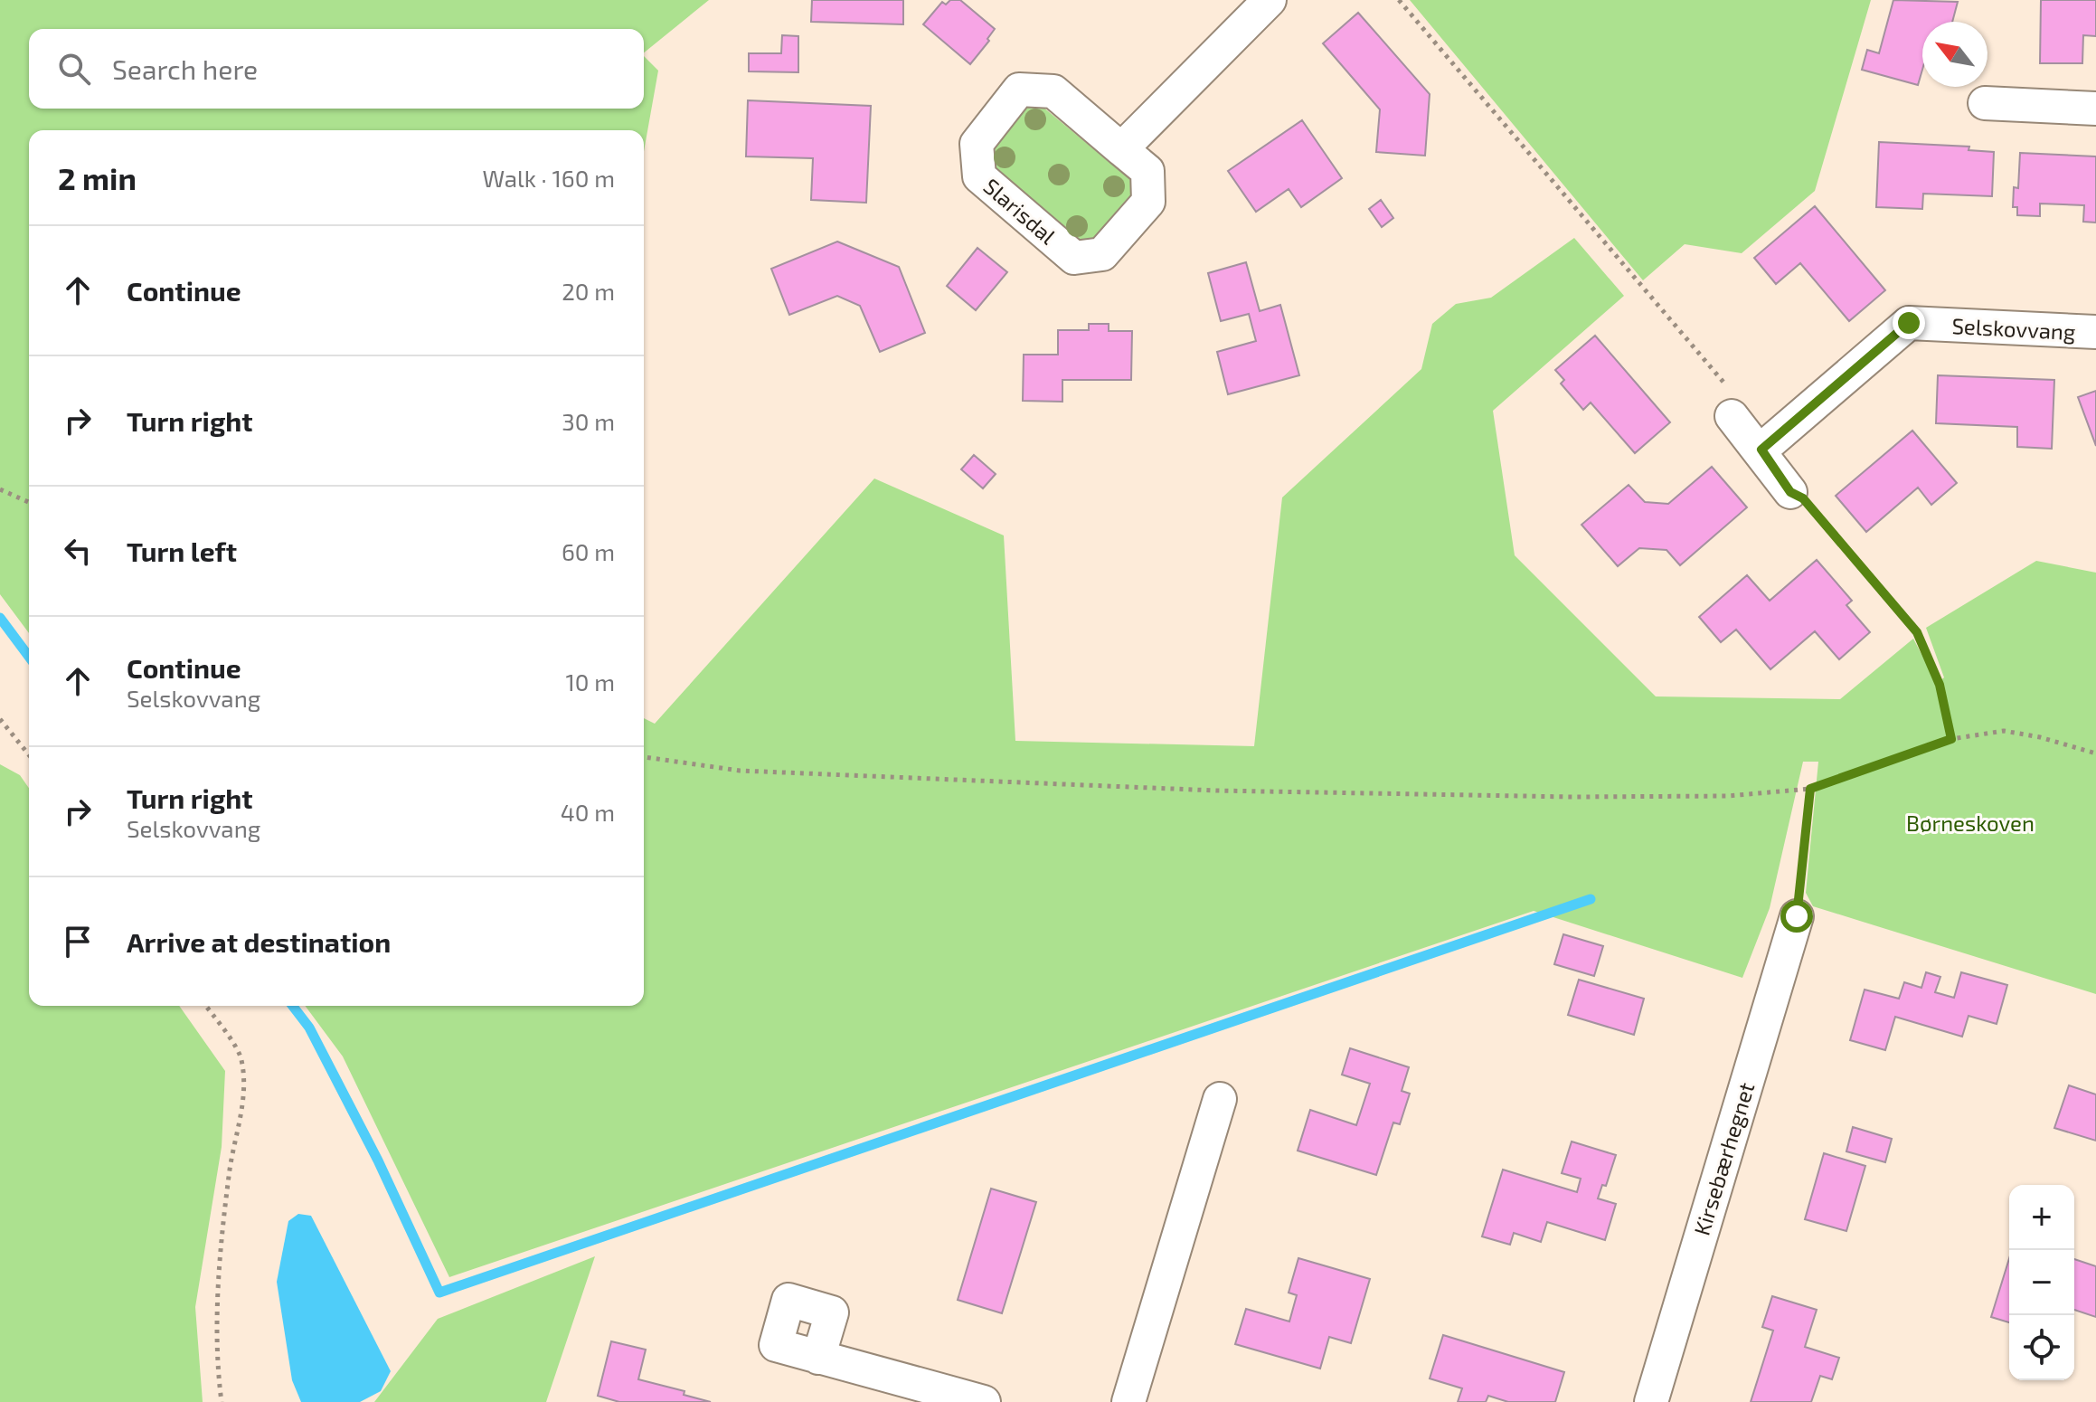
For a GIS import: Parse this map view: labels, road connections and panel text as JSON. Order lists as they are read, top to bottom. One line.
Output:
{"streets":{"street":["Slarisdal","Selskovvang","Kirsebærhegnet"]},"parks":["Børneskoven"],"north":"top left","page":{"search":"Search here","heading":["2 min","Walk · 160 m"],"list":[["Continue","20 m"],["Turn right","30 m"],["Turn left","60 m"],["Continue","Selskovvang","10 m"],["Turn right","Selskovvang","40 m"],"Arrive at destination"],"map_buttons":["+","−"]}}
